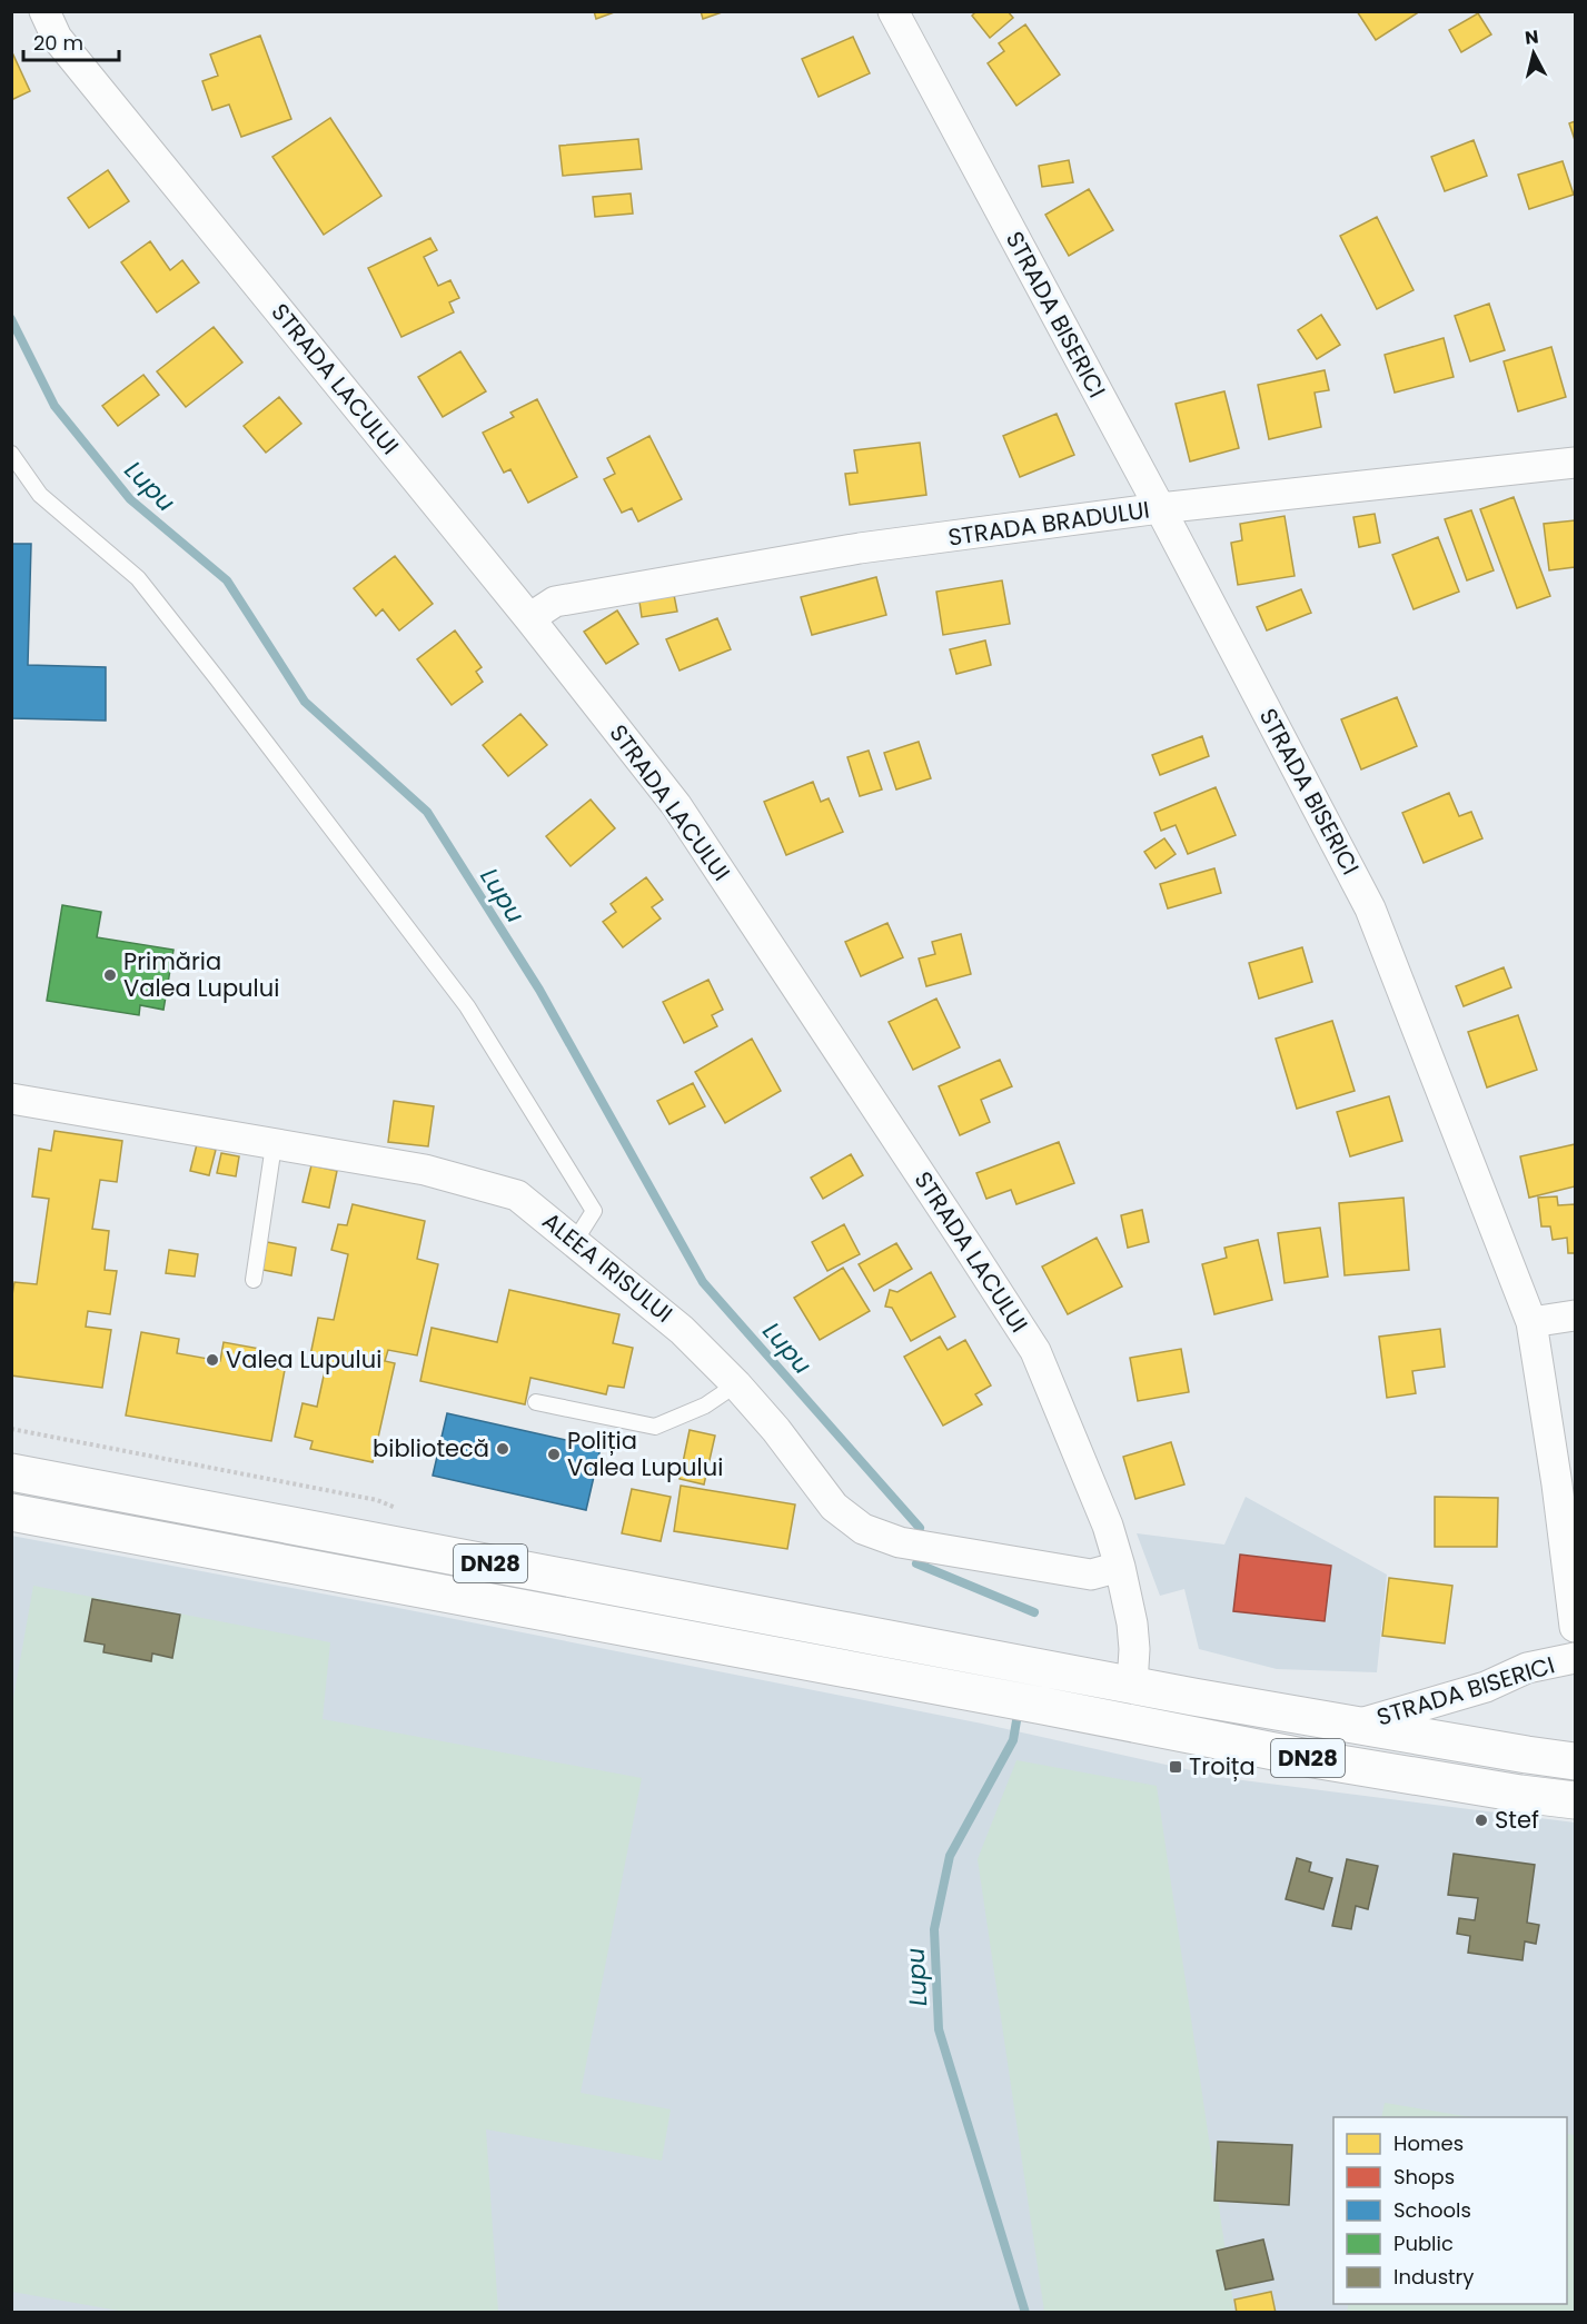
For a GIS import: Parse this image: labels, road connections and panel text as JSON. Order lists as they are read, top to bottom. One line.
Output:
{"streets":{"highway":["DN28"],"street":["STRADA BISERICI","STRADA LACULUI","STRADA BRADULUI","ALEEA IRISULUI"]},"crossings":[["STRADA BISERICI","STRADA BRADULUI"],["STRADA BISERICI","DN28"],["STRADA LACULUI","STRADA BRADULUI"],["STRADA LACULUI","ALEEA IRISULUI"],["STRADA LACULUI","DN28"]],"water":["Lupu"],"places":{"other":["Primăria Valea Lupului","Valea Lupului","bibliotecă","Poliția Valea Lupului","Stef"],"transit":["Troița"]},"legend":["Homes","Shops","Schools","Public","Industry"],"scale_bar":"20 m","north":"top"}
